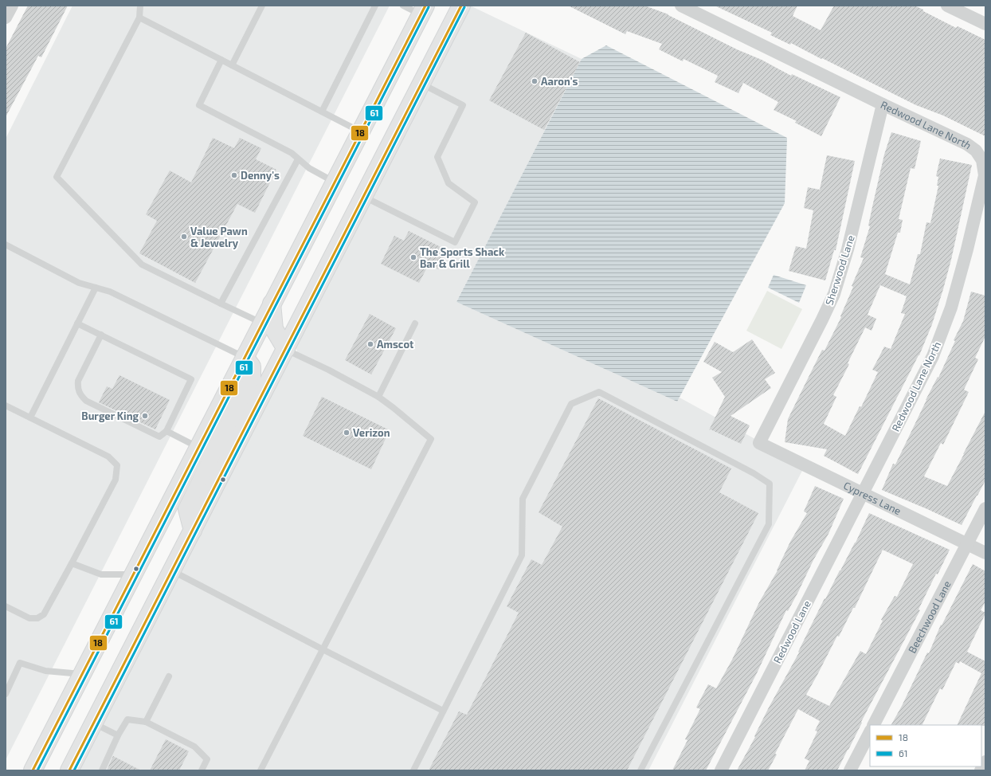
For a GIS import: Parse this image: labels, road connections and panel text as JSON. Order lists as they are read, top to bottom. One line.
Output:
{"streets":{"street":["Redwood Lane North","Sherwood Lane","Cypress Lane","Beechwood Lane","Redwood Lane"]},"crossings":[["Redwood Lane North","Sherwood Lane"],["Redwood Lane North","Cypress Lane"],["Redwood Lane North","Redwood Lane"],["Sherwood Lane","Cypress Lane"],["Cypress Lane","Beechwood Lane"],["Cypress Lane","Redwood Lane"]],"places":["Aaron's","Denny's","Value Pawn & Jewelry","The Sports Shack Bar & Grill","Amscot","Burger King","Verizon"],"lines":["transit line 18","transit line 61"],"legend":["18","61"]}
